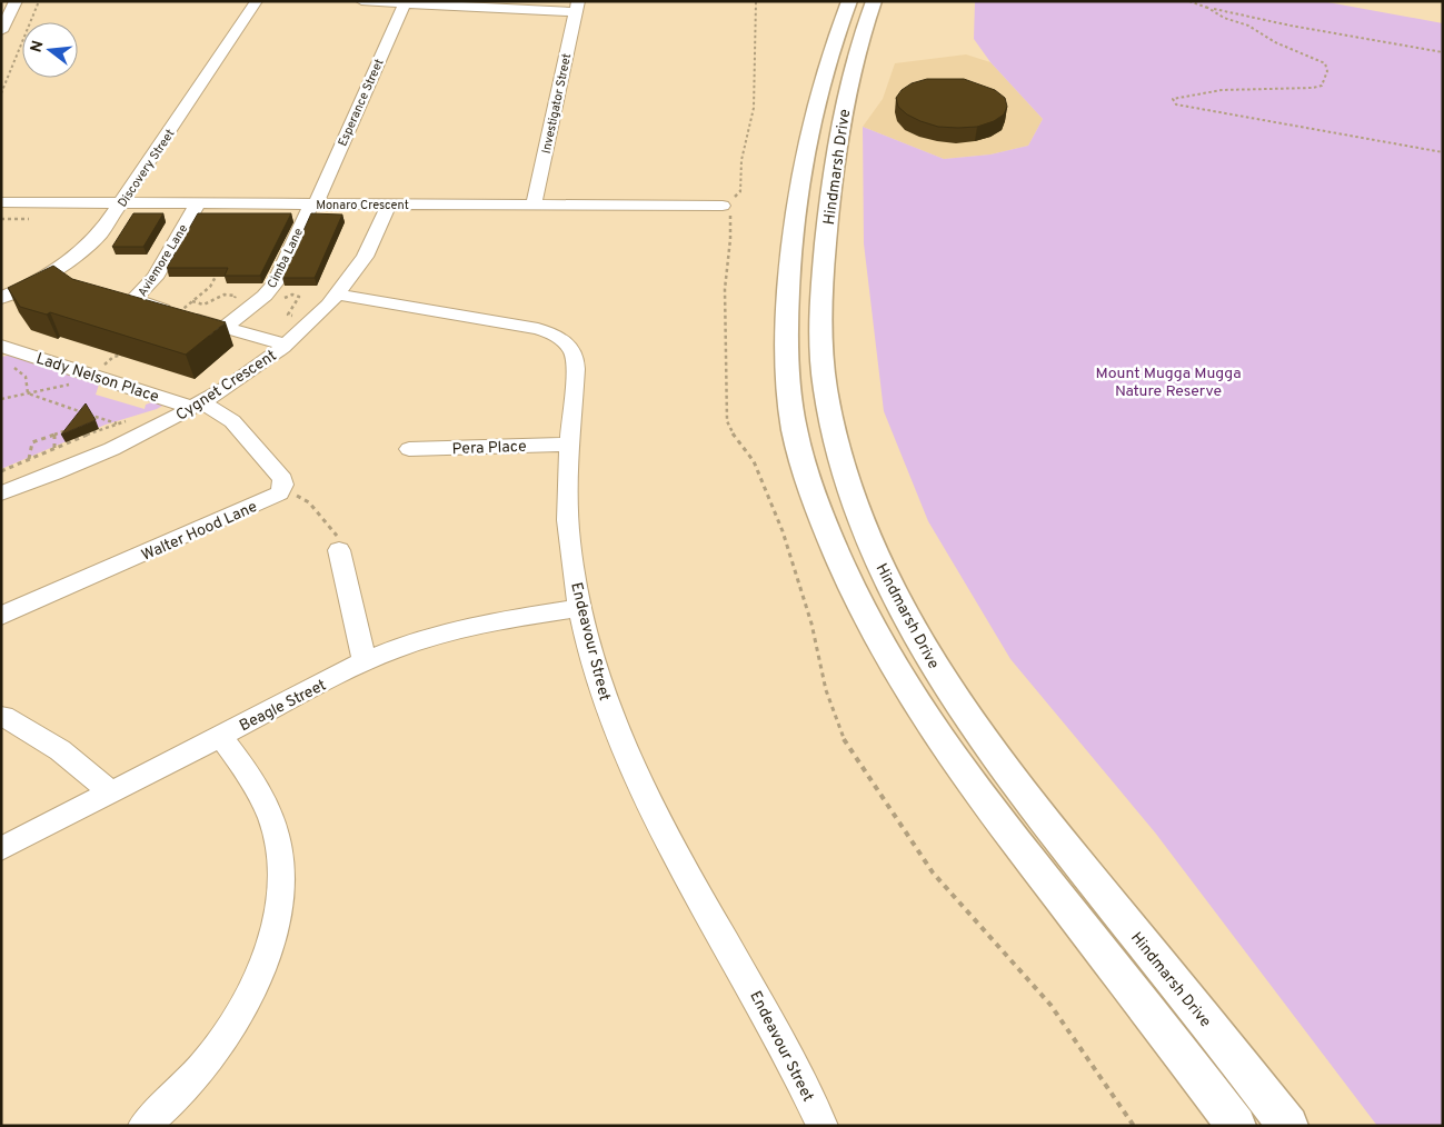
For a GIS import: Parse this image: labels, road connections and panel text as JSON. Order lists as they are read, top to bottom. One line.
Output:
{"streets":{"main road":["Hindmarsh Drive"],"street":["Esperance Street","Investigator Street","Discovery Street","Monaro Crescent","Cimba Lane","Aviemore Lane","Lady Nelson Place","Cygnet Crescent","Pera Place","Walter Hood Lane","Endeavour Street","Beagle Street"]},"crossings":[["Esperance Street","Monaro Crescent"],["Esperance Street","Cimba Lane"],["Investigator Street","Monaro Crescent"],["Discovery Street","Monaro Crescent"],["Monaro Crescent","Cimba Lane"],["Monaro Crescent","Aviemore Lane"],["Monaro Crescent","Cygnet Crescent"],["Cimba Lane","Aviemore Lane"],["Aviemore Lane","Cygnet Crescent"],["Lady Nelson Place","Cygnet Crescent"],["Lady Nelson Place","Walter Hood Lane"],["Cygnet Crescent","Walter Hood Lane"],["Cygnet Crescent","Endeavour Street"],["Pera Place","Endeavour Street"],["Endeavour Street","Beagle Street"]],"parks":["Mount Mugga Mugga Nature Reserve"],"north":"left"}
